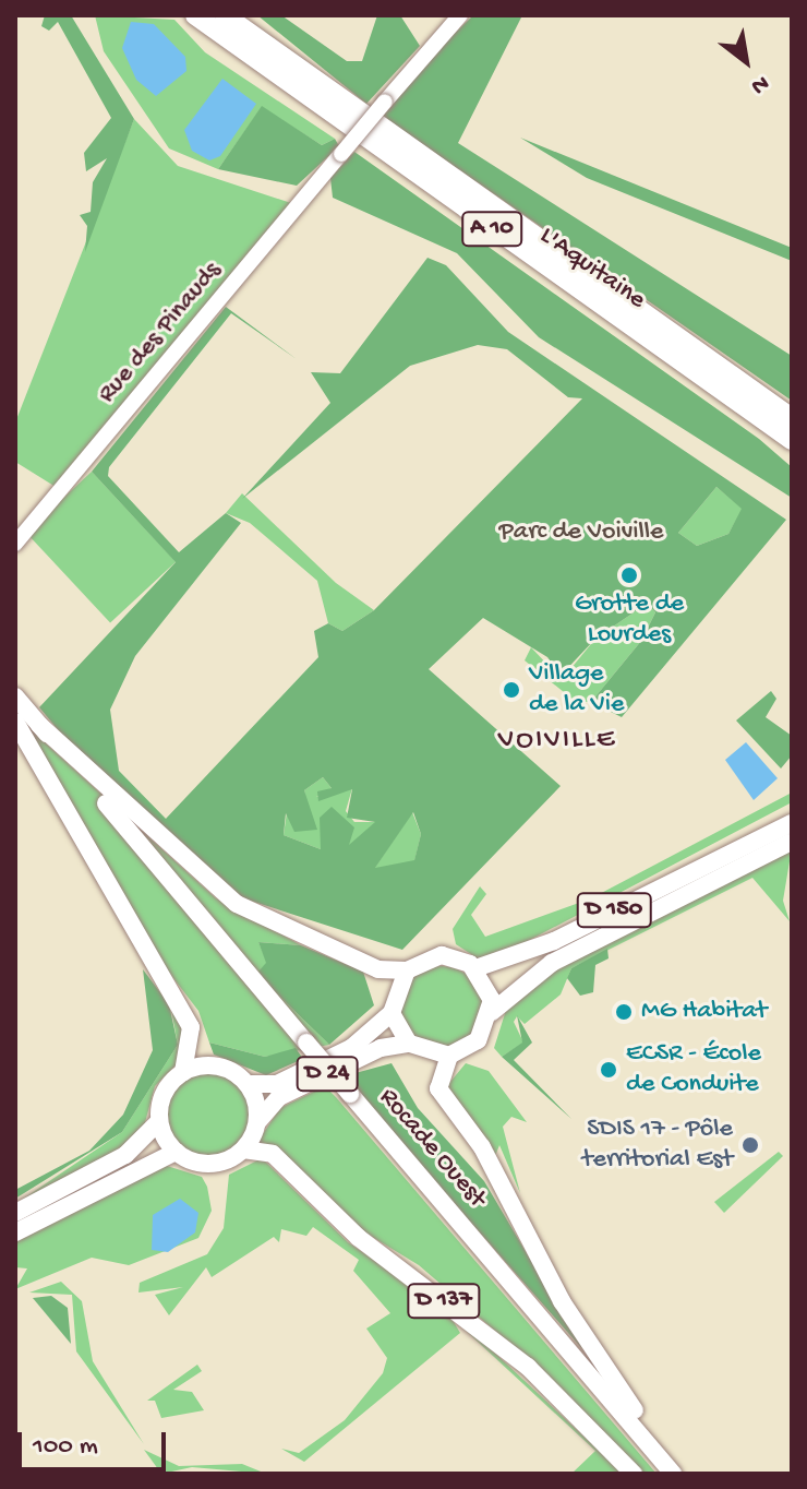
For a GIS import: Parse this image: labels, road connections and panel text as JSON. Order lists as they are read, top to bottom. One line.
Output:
{"streets":{"highway":["A 10","L'Aquitaine"],"main road":["D 150","D 24","Rocade Ouest","D 137"],"street":["Rue des Pinauds"]},"crossings":[["D 150","D 24"],["D 150","D 137"],["D 24","D 137"],["Rocade Ouest","D 137"]],"districts":["VOIVILLE"],"parks":["Parc de Voiville"],"places":["Grotte de Lourdes","Village de la Vie","MG Habitat","ECSR - École de Conduite","SDIS 17 - Pôle territorial Est"],"scale_bar":"100 m","north":"bottom right"}
